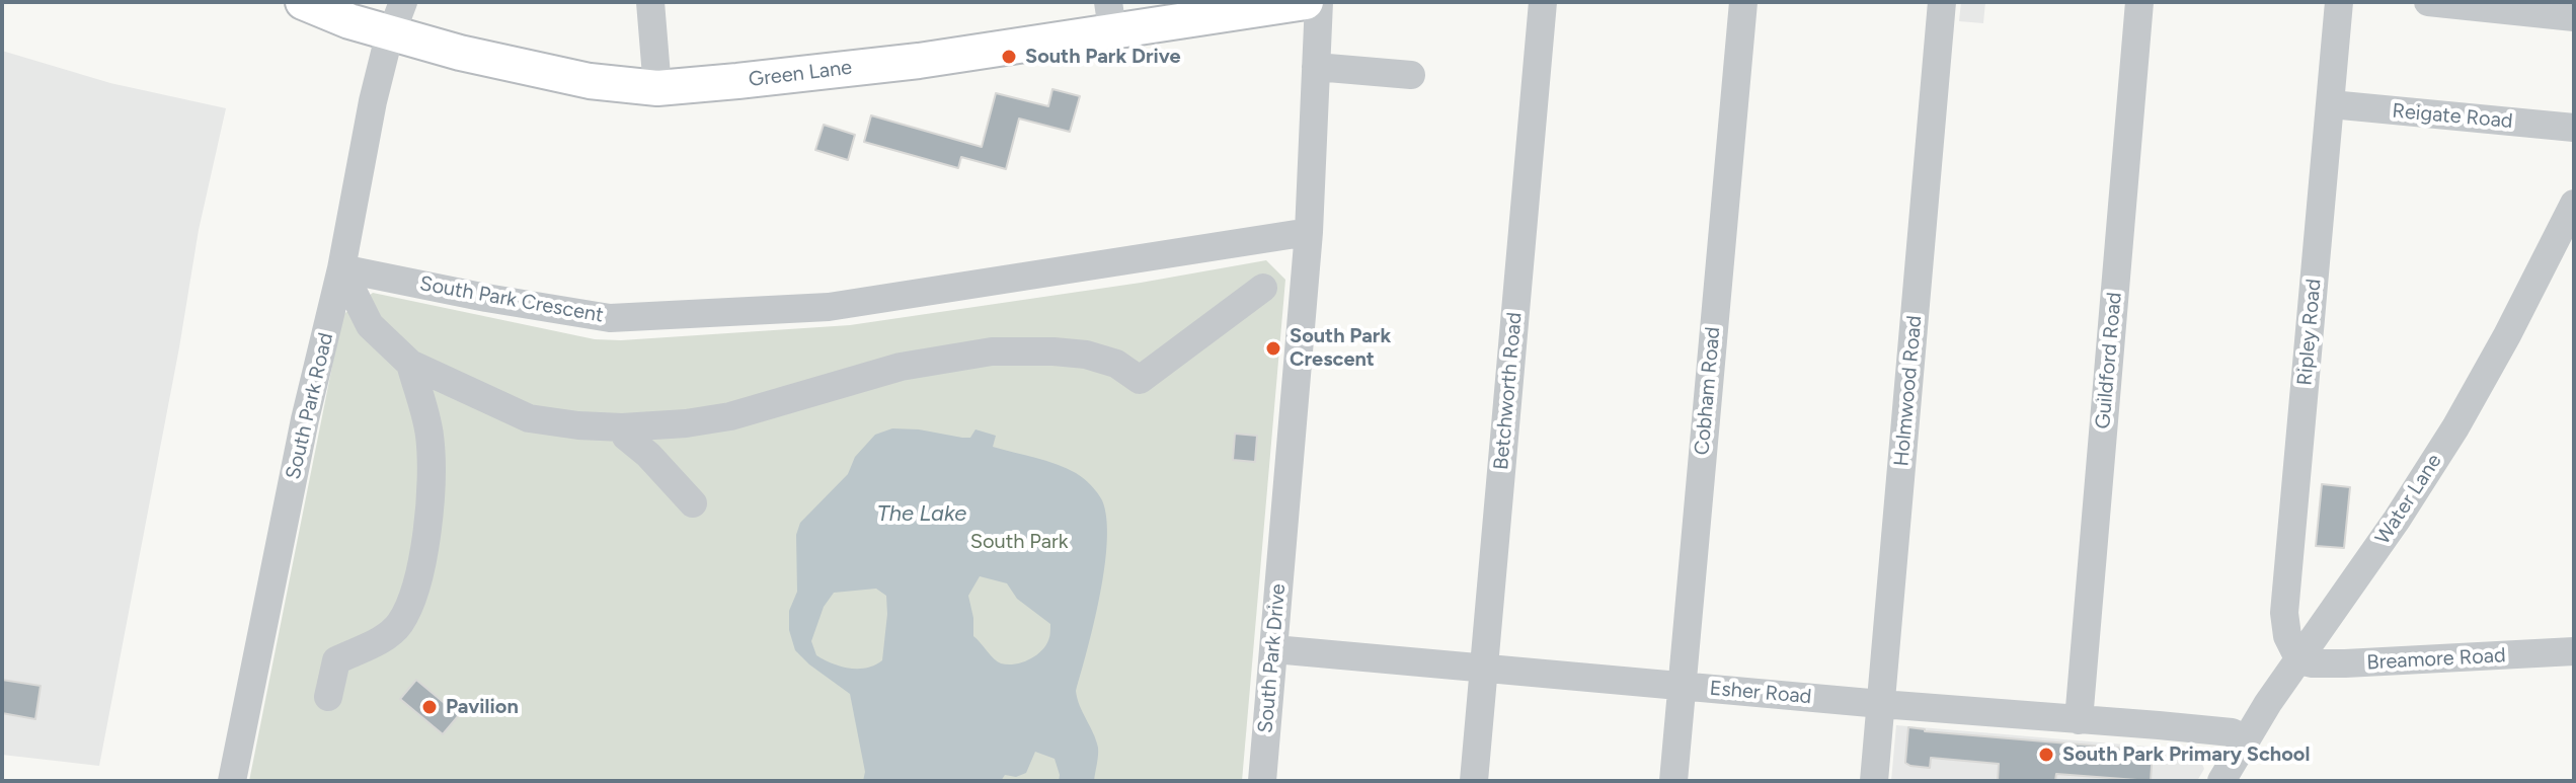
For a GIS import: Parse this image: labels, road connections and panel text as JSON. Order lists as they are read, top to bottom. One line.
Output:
{"streets":{"main road":["Green Lane"],"street":["Reigate Road","South Park Crescent","Ripley Road","Guildford Road","Betchworth Road","Cobham Road","Holmwood Road","South Park Road","Water Lane","South Park Drive","Breamore Road","Esher Road"]},"crossings":[["Green Lane","South Park Road"],["Reigate Road","Ripley Road"],["South Park Crescent","South Park Road"],["South Park Crescent","South Park Drive"],["Ripley Road","Water Lane"],["Ripley Road","Breamore Road"],["Guildford Road","Esher Road"],["Betchworth Road","Esher Road"],["Cobham Road","Esher Road"],["Holmwood Road","Esher Road"],["Water Lane","Breamore Road"],["Water Lane","Esher Road"],["South Park Drive","Esher Road"]],"water":["The Lake"],"parks":["South Park"],"places":["South Park Drive","South Park Crescent","Pavilion","South Park Primary School"]}
